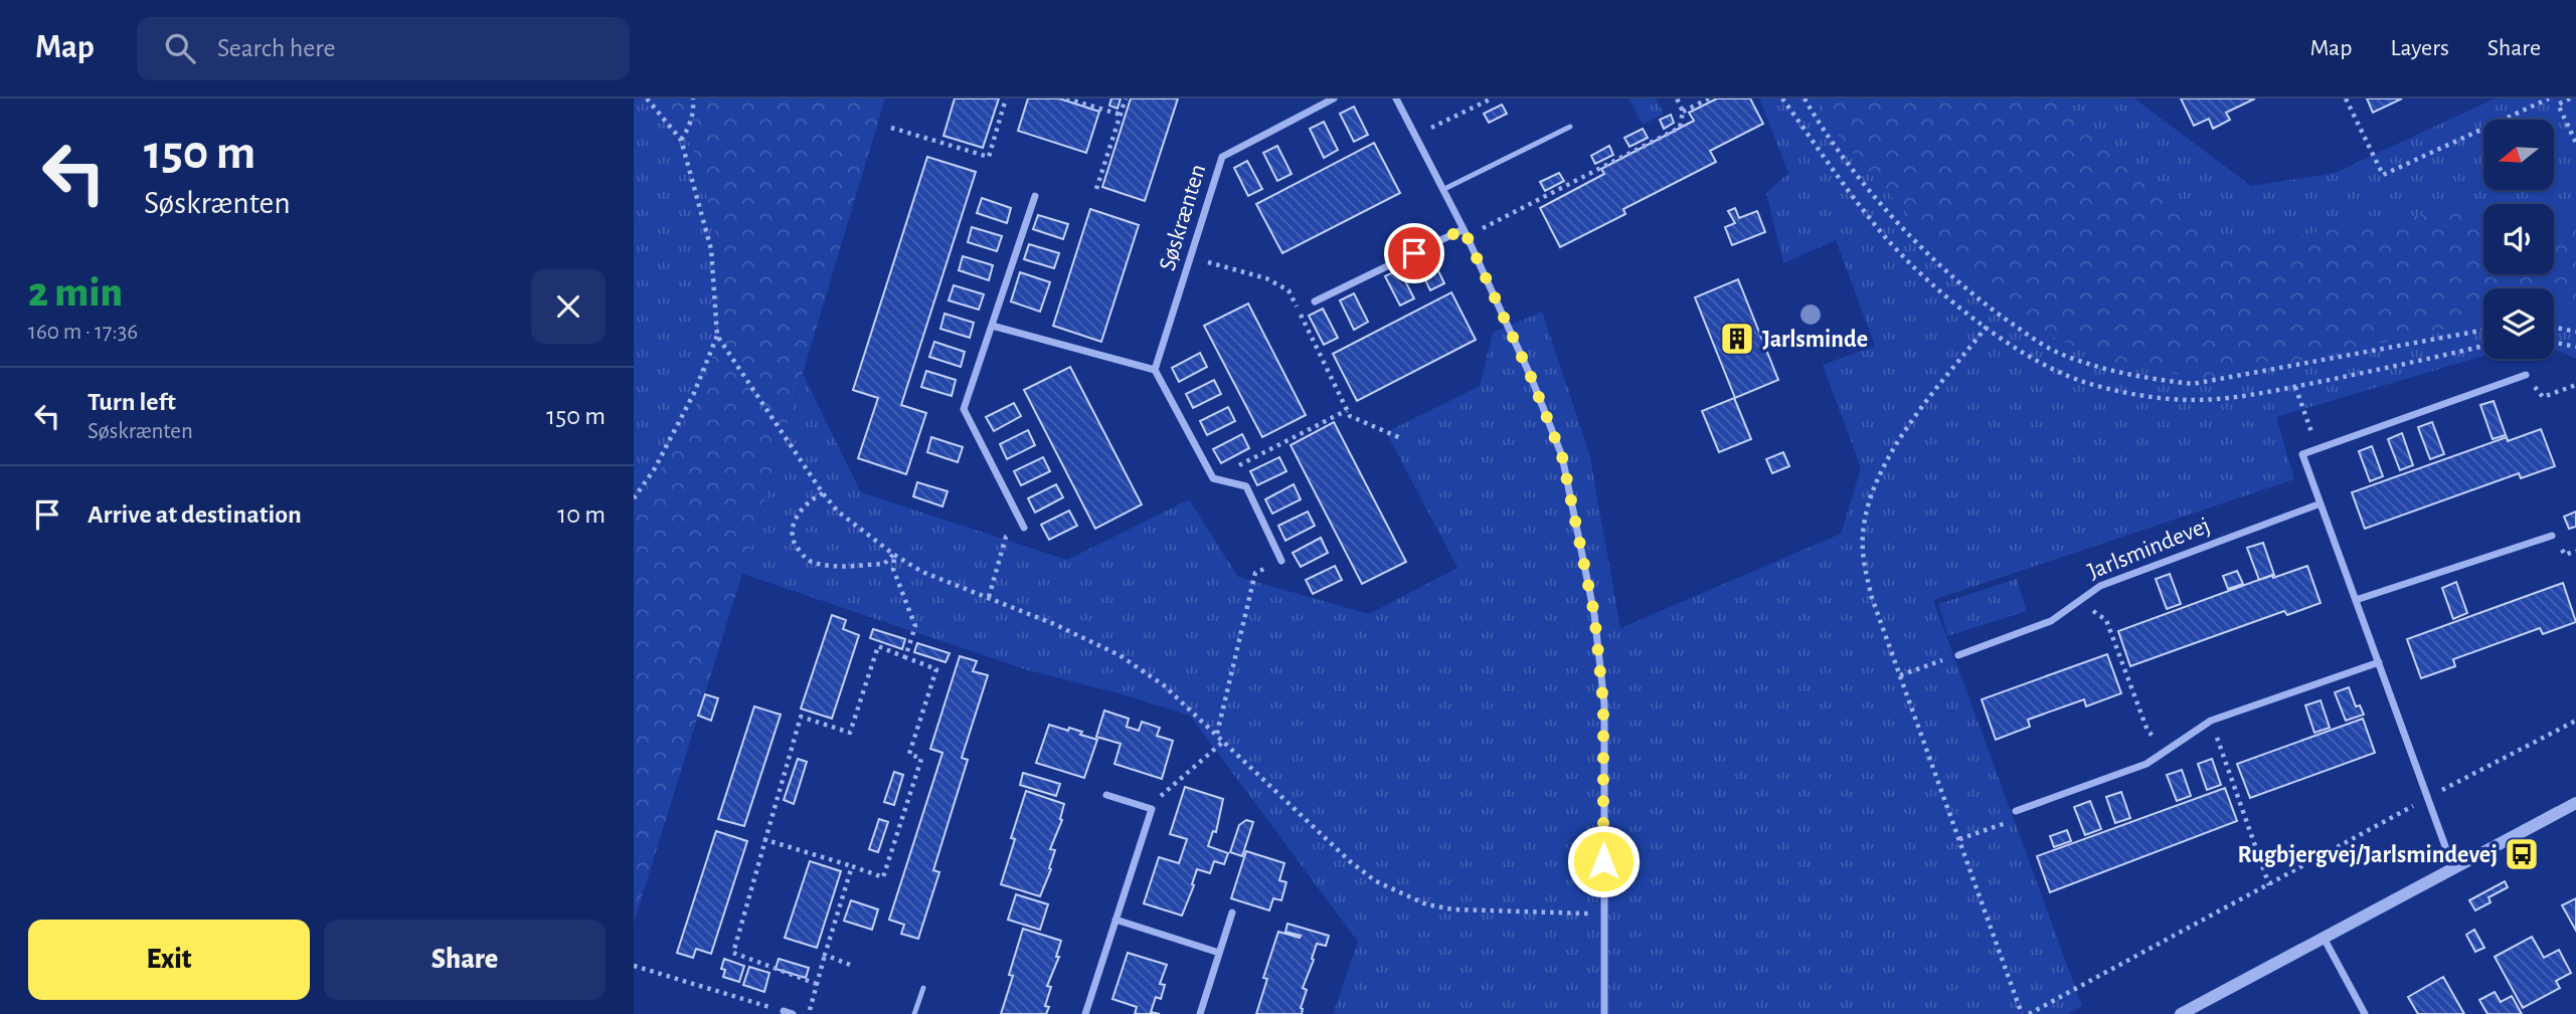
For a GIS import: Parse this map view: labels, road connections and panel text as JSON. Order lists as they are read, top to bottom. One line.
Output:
{"streets":{"street":["Søskrænten","Jarlsmindevej"]},"places":{"building":["Jarlsminde"],"bus stop":["Rugbjergvej/Jarlsmindevej"]},"north":"left","page":{"header":"Map","search":"Search here","nav":["Map","Layers","Share"],"turn":["150 m","Søskrænten"],"heading":["2 min","160 m · 17:36"],"list":[{"name":"Turn left","note":"Søskrænten","value":"150 m"},{"name":"Arrive at destination","value":"10 m"}],"buttons":["Exit","Share"]}}
